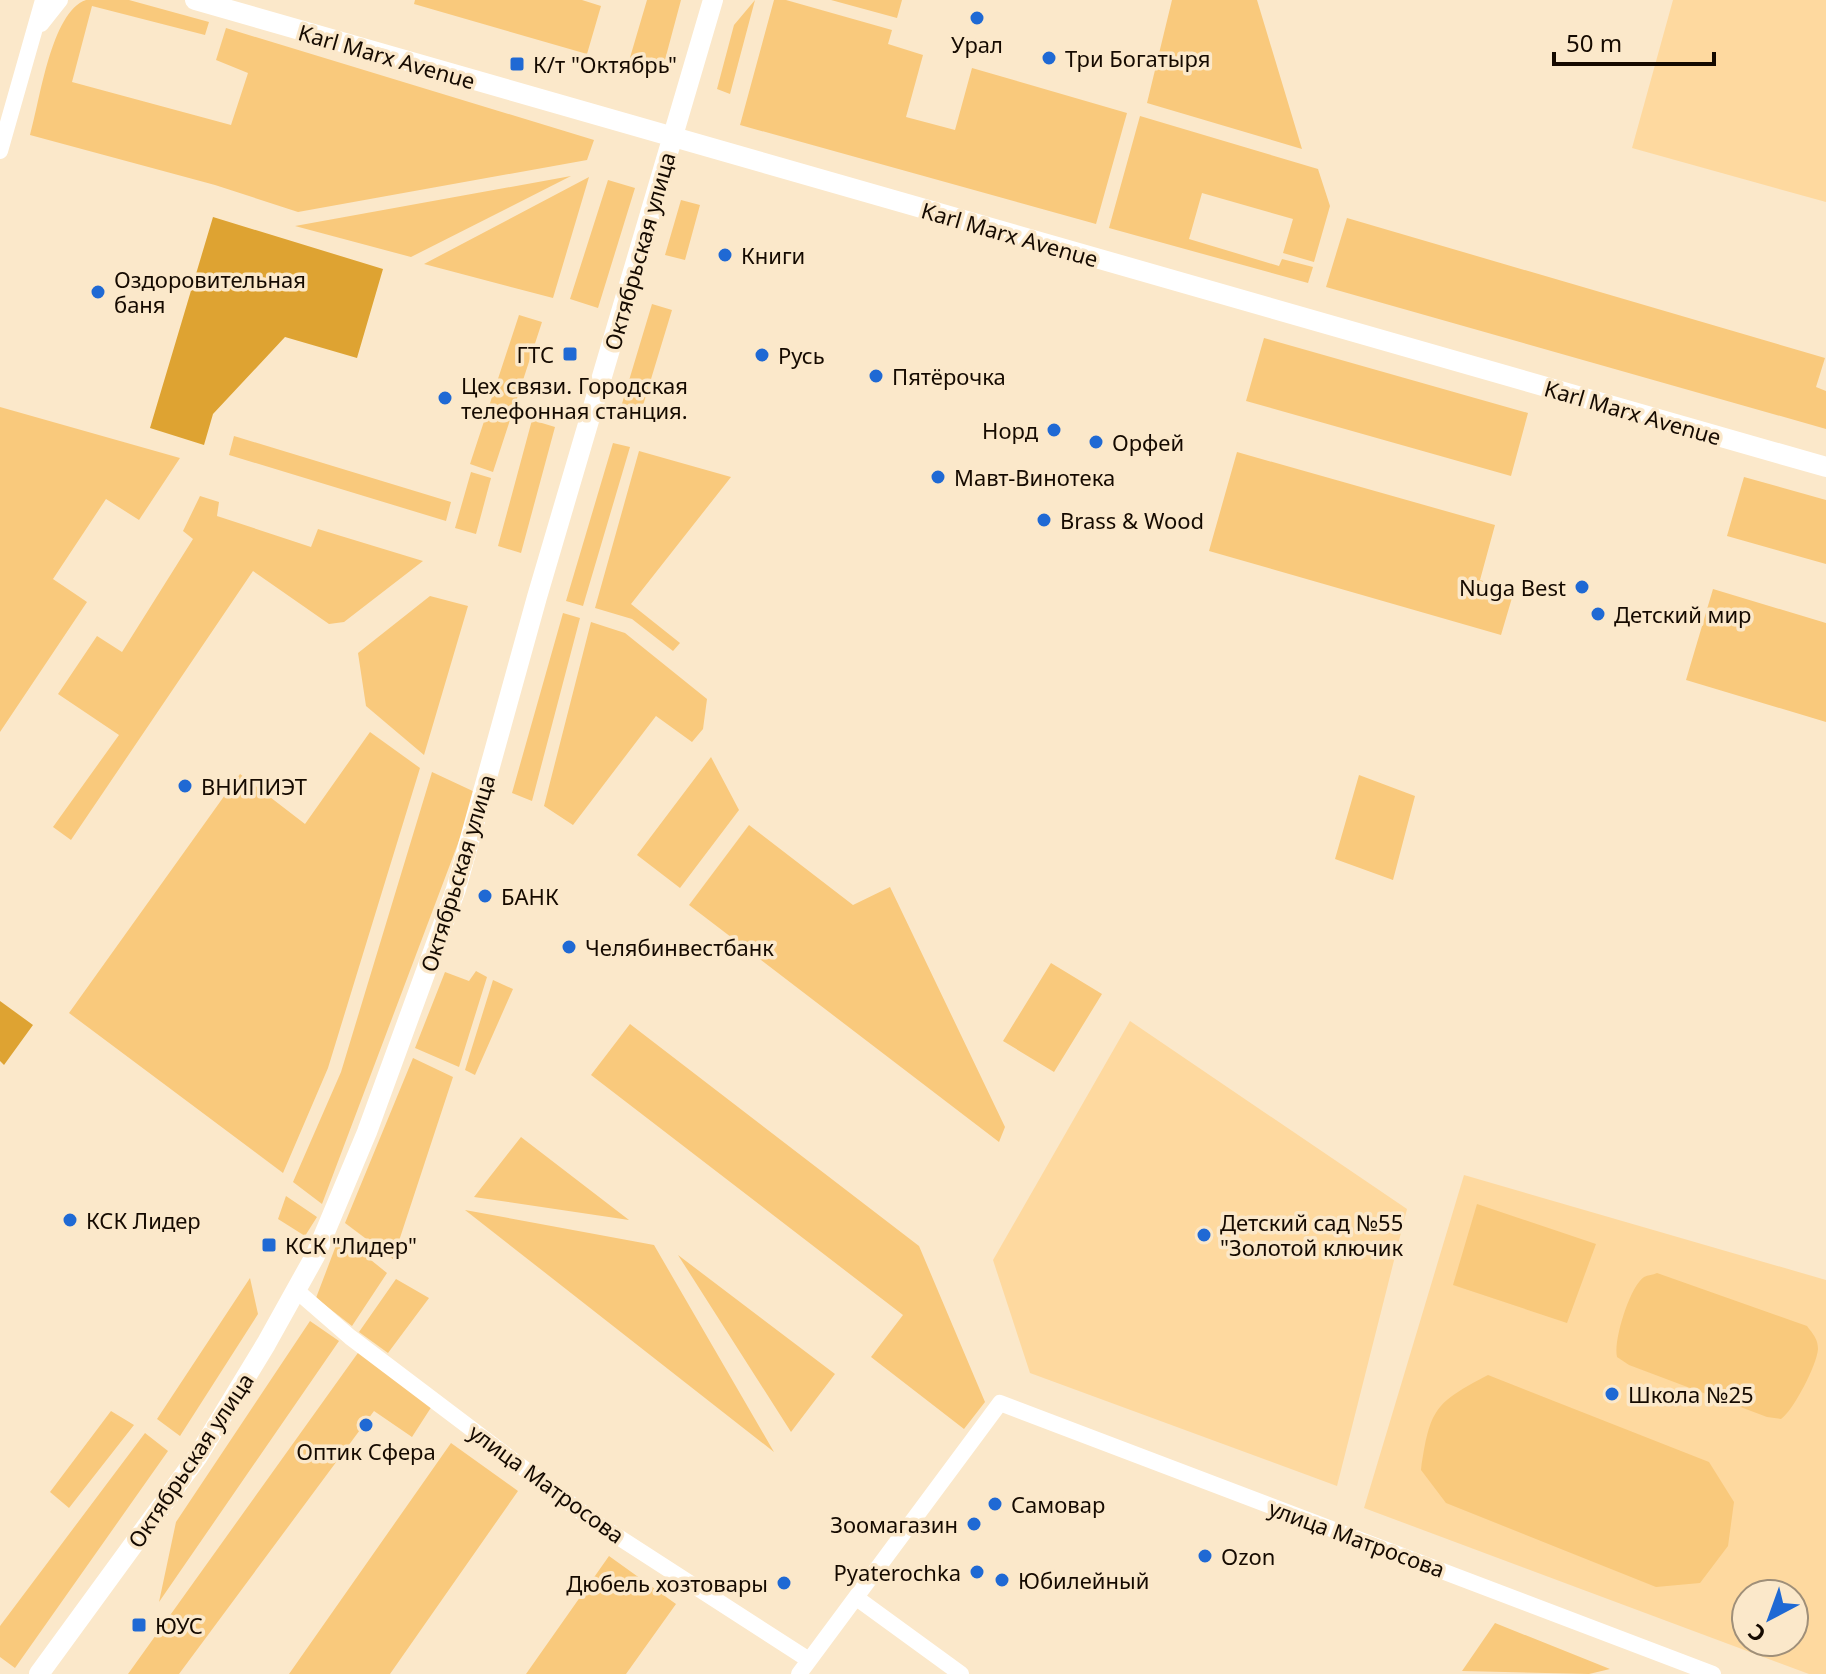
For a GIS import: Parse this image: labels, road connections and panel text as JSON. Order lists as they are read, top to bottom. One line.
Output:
{"streets":{"street":["Karl Marx Avenue","Октябрьская улица","улица Матросова"]},"crossings":[["Karl Marx Avenue","Октябрьская улица"],["Октябрьская улица","улица Матросова"]],"places":{"other":["Урал","Три Богатыря","Книги","Оздоровительная баня","Русь","Пятёрочка","Цех связи. Городская телефонная станция.","Норд","Орфей","Мавт-Винотека","Brass & Wood","Nuga Best","Детский мир","ВНИПИЭТ","БАНК","Челябинвестбанк","КСК Лидер","Детский сад №55 \"Золотой ключик","Школа №25","Оптик Сфера","Самовар","Зоомагазин","Ozon","Pyaterochka","Юбилейный","Дюбель хозтовары"],"transit":["К/т \"Октябрь\"","ГТС","КСК \"Лидер\"","ЮУС"]},"scale_bar":"50 m","north":"bottom left"}
